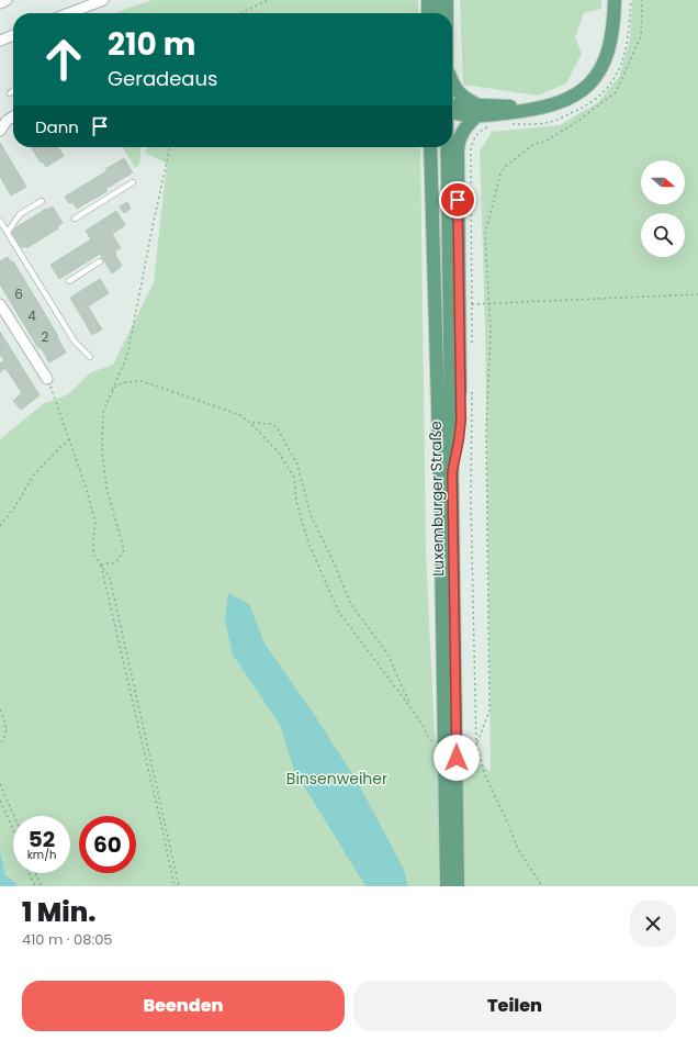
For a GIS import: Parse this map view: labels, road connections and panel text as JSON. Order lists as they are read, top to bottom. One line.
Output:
{"streets":{"main road":["Luxemburger Straße"]},"parks":["Binsenweiher"],"house_numbers":["6","4","2"],"north":"right","page":{"turn":["210 m","Geradeaus"],"then":"Dann","speed":"52 km/h","limit":"60","heading":["1 Min.","410 m · 08:05"],"buttons":["Beenden","Teilen"]}}
